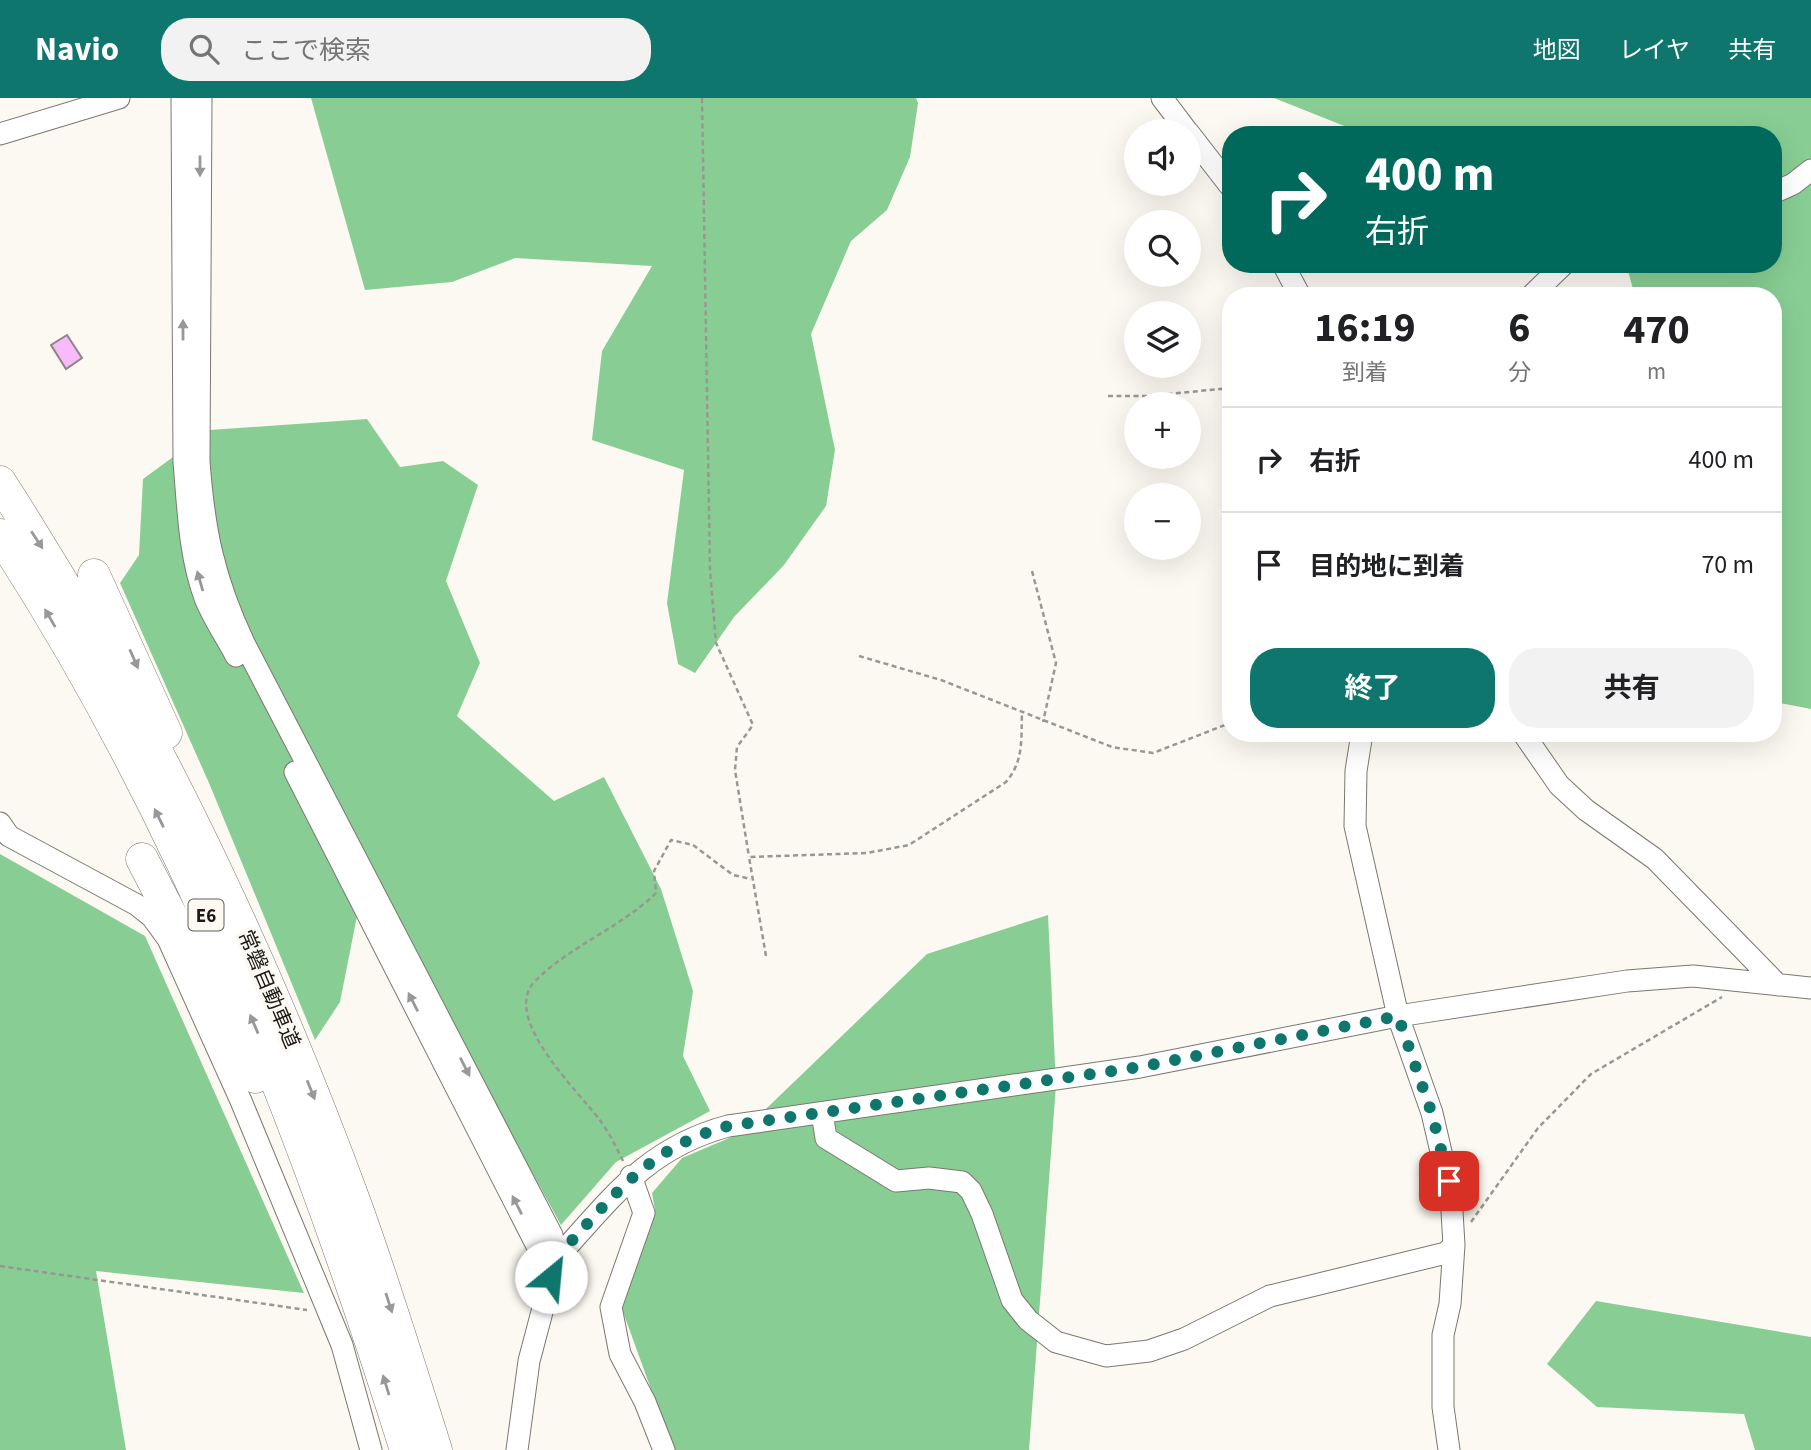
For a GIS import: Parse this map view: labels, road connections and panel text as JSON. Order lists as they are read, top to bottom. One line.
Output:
{"streets":{"highway":["E6","常磐自動車道"]},"page":{"header":"Navio","search":"ここで検索","nav":["地図","レイヤ","共有"],"map_buttons":["+","−"],"turn":["400 m","右折"],"eta":["16:19","到着","6","分","470","m"],"list":[{"name":"右折","value":"400 m"},{"name":"目的地に到着","value":"70 m"}],"buttons":["終了","共有"]}}
